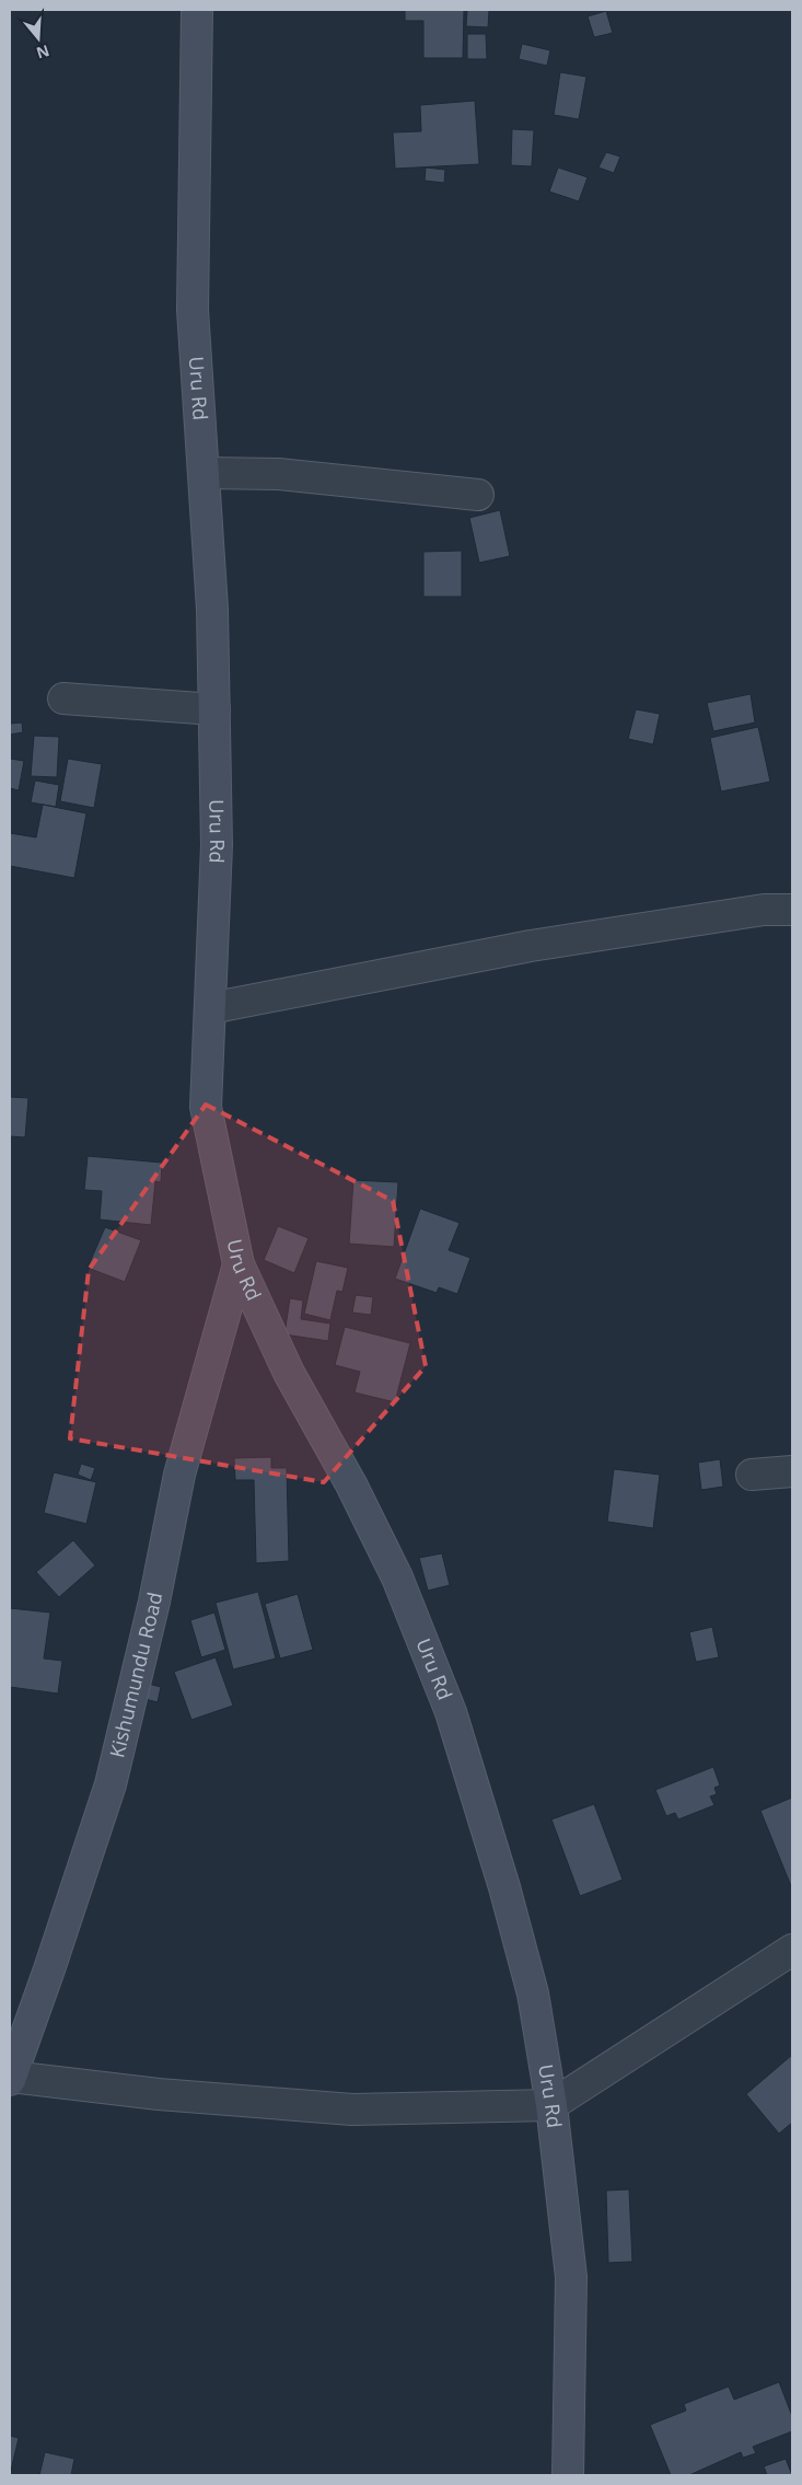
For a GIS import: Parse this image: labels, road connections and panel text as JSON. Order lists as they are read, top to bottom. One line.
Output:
{"streets":{"street":["Uru Rd","Kishumundu Road"]},"crossings":[["Uru Rd","Kishumundu Road"]],"north":"bottom"}
